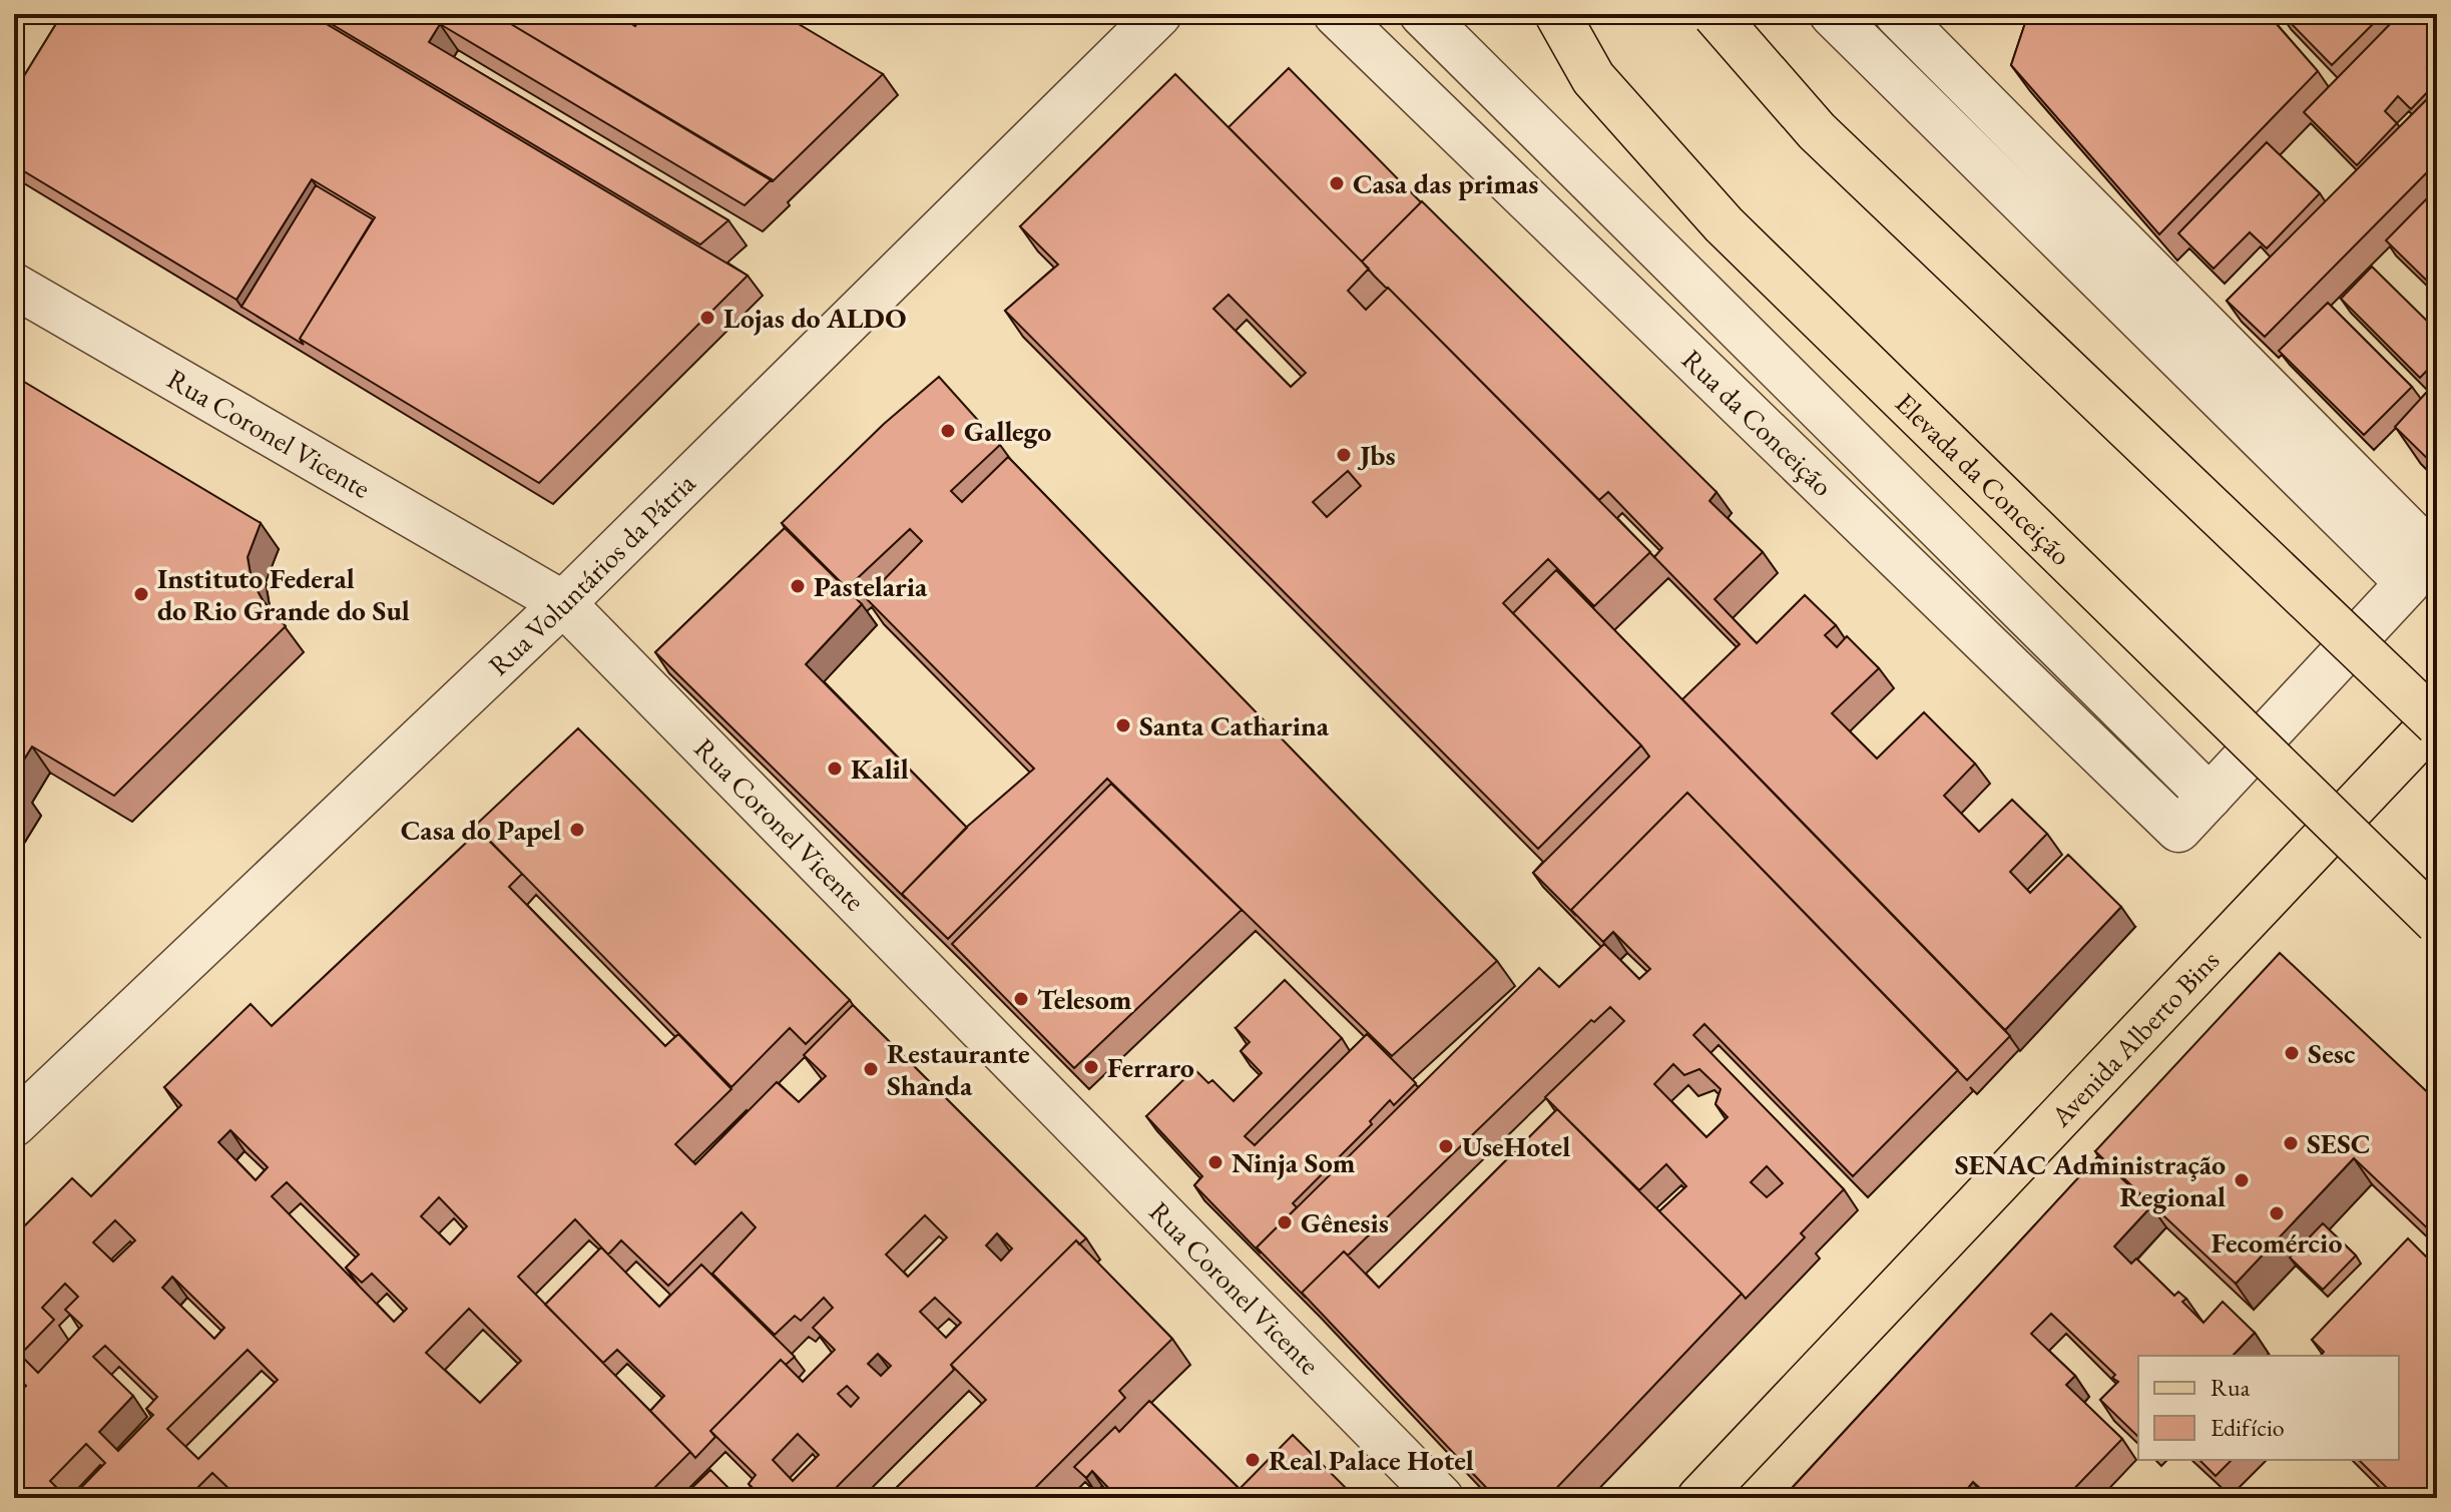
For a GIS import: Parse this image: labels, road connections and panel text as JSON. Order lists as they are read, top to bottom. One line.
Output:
{"streets":{"main road":["Elevada da Conceição","Avenida Alberto Bins"],"street":["Rua da Conceição","Rua Coronel Vicente","Rua Voluntários da Pátria"]},"crossings":[["Rua Coronel Vicente","Rua Voluntários da Pátria"]],"places":["Casa das primas","Lojas do ALDO","Gallego","Jbs","Pastelaria","Instituto Federal do Rio Grande do Sul","Santa Catharina","Kalil","Casa do Papel","Telesom","Sesc","Ferraro","Restaurante Shanda","SESC","UseHotel","Ninja Som","SENAC Administração Regional","Fecomércio","Gênesis","Real Palace Hotel"],"legend":["Rua","Edifício"]}
